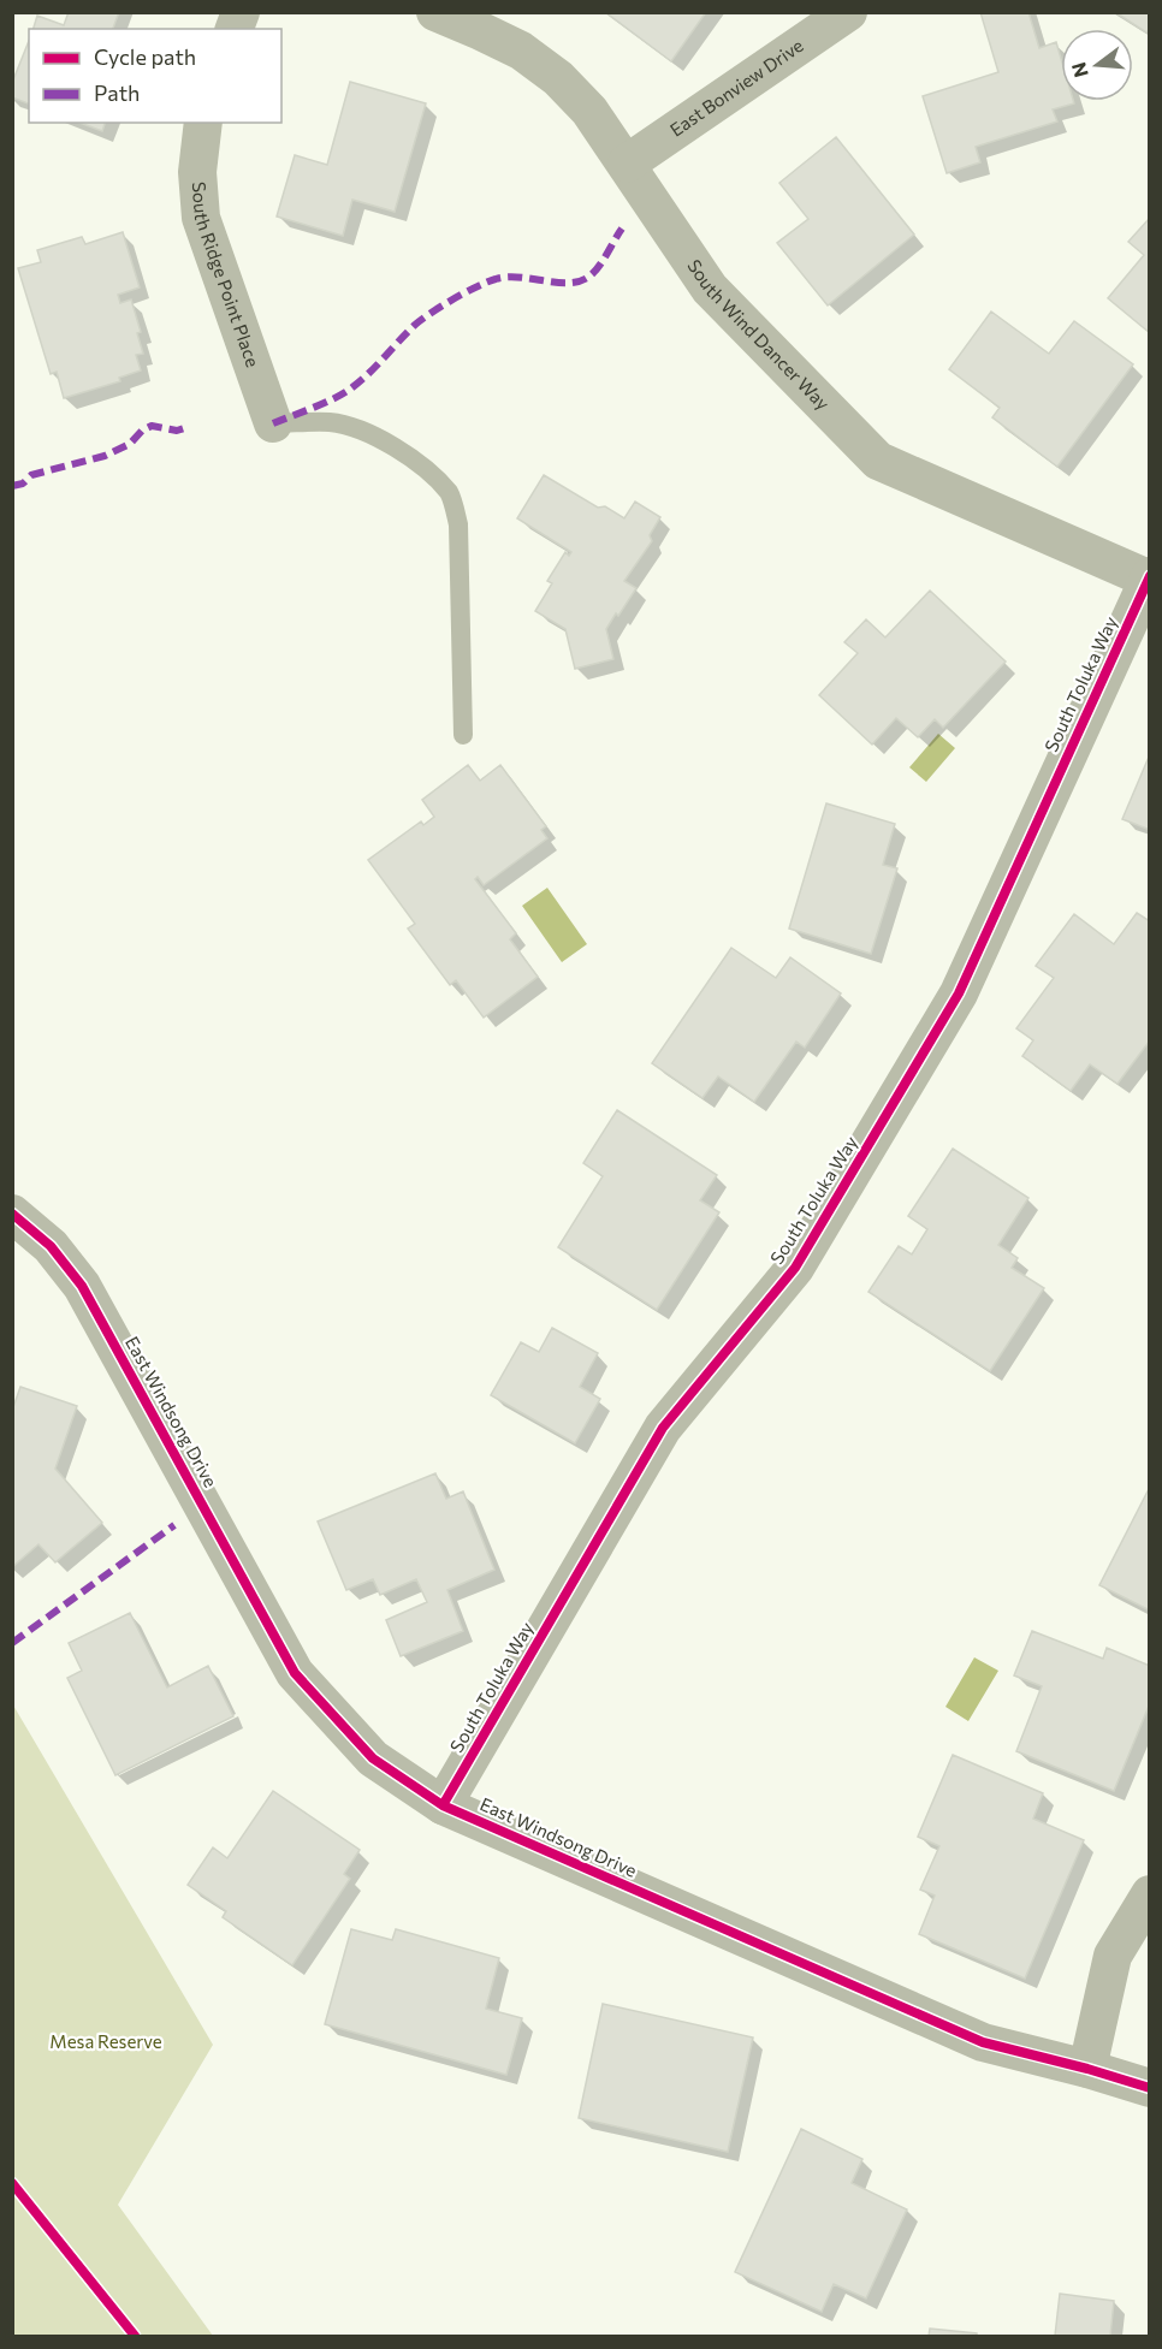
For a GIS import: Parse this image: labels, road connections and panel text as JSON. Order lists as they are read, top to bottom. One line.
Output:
{"streets":{"street":["East Bonview Drive","South Ridge Point Place","South Wind Dancer Way","South Toluka Way","East Windsong Drive"]},"crossings":[["East Bonview Drive","South Wind Dancer Way"],["South Wind Dancer Way","South Toluka Way"],["South Toluka Way","East Windsong Drive"]],"parks":["Mesa Reserve"],"legend":["Cycle path","Path"],"north":"left"}
